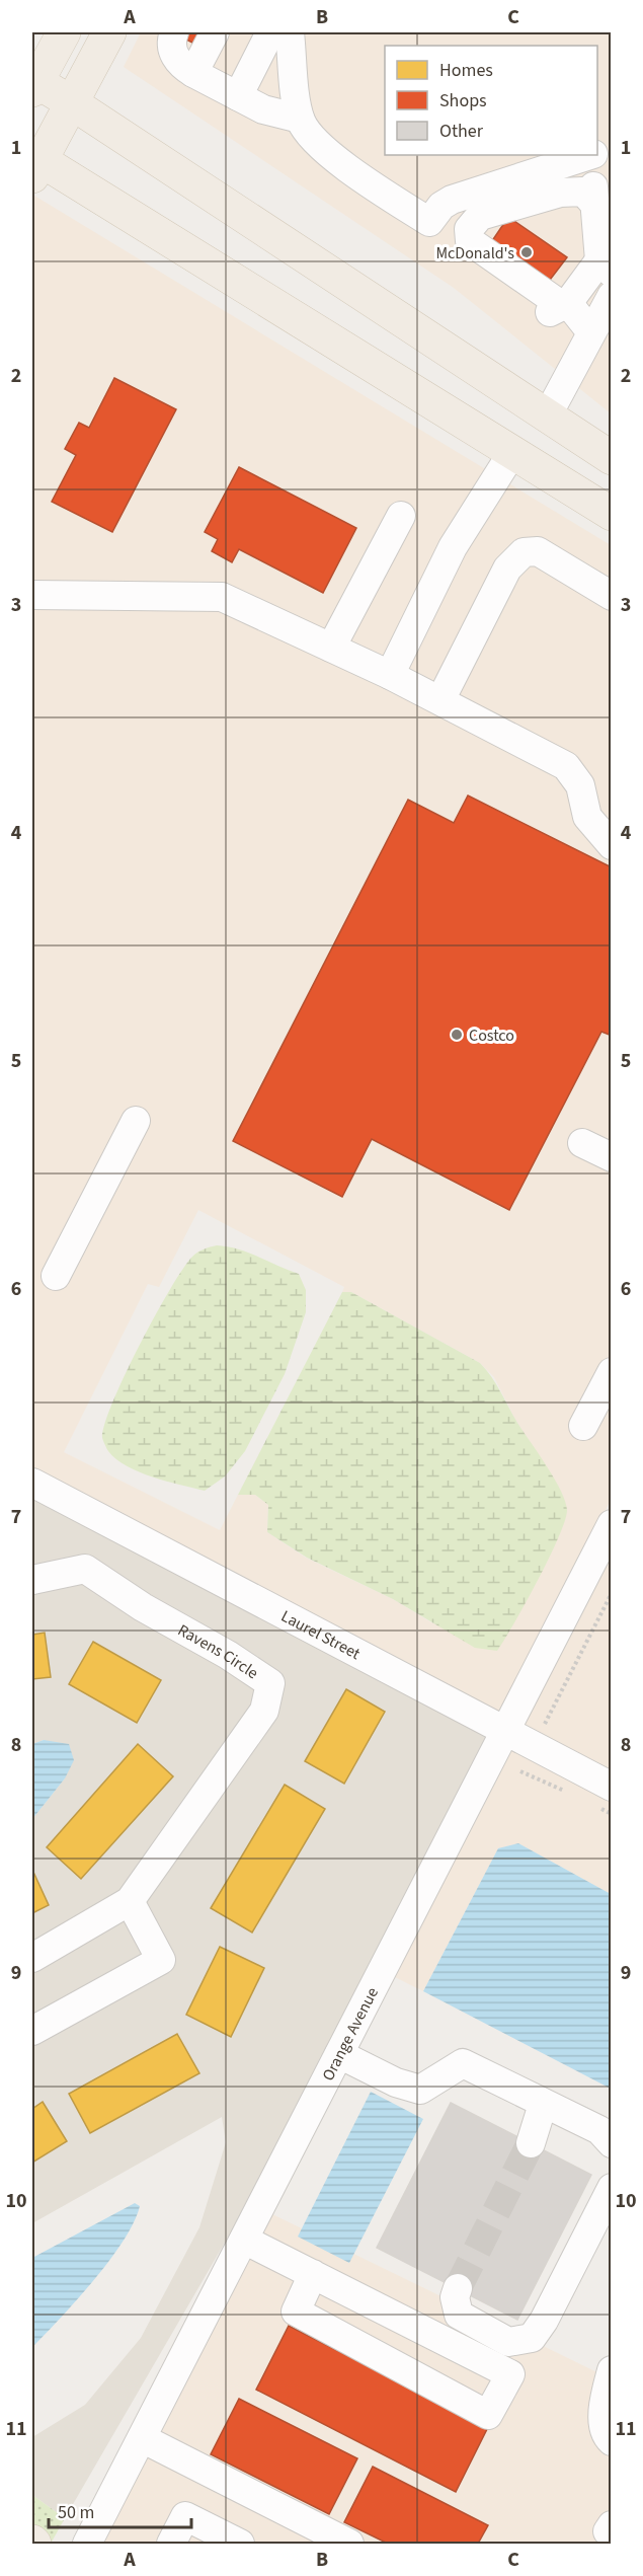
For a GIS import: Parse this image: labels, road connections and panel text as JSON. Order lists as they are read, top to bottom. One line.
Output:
{"streets":{"street":["Laurel Street","Ravens Circle","Orange Avenue"]},"crossings":[["Laurel Street","Orange Avenue"]],"places":["McDonald's","Costco"],"legend":["Homes","Shops","Other"],"scale_bar":"50 m","grid":{"columns":["A","B","C"],"rows":["1","2","3","4","5","6","7","8","9","10","11"]}}
